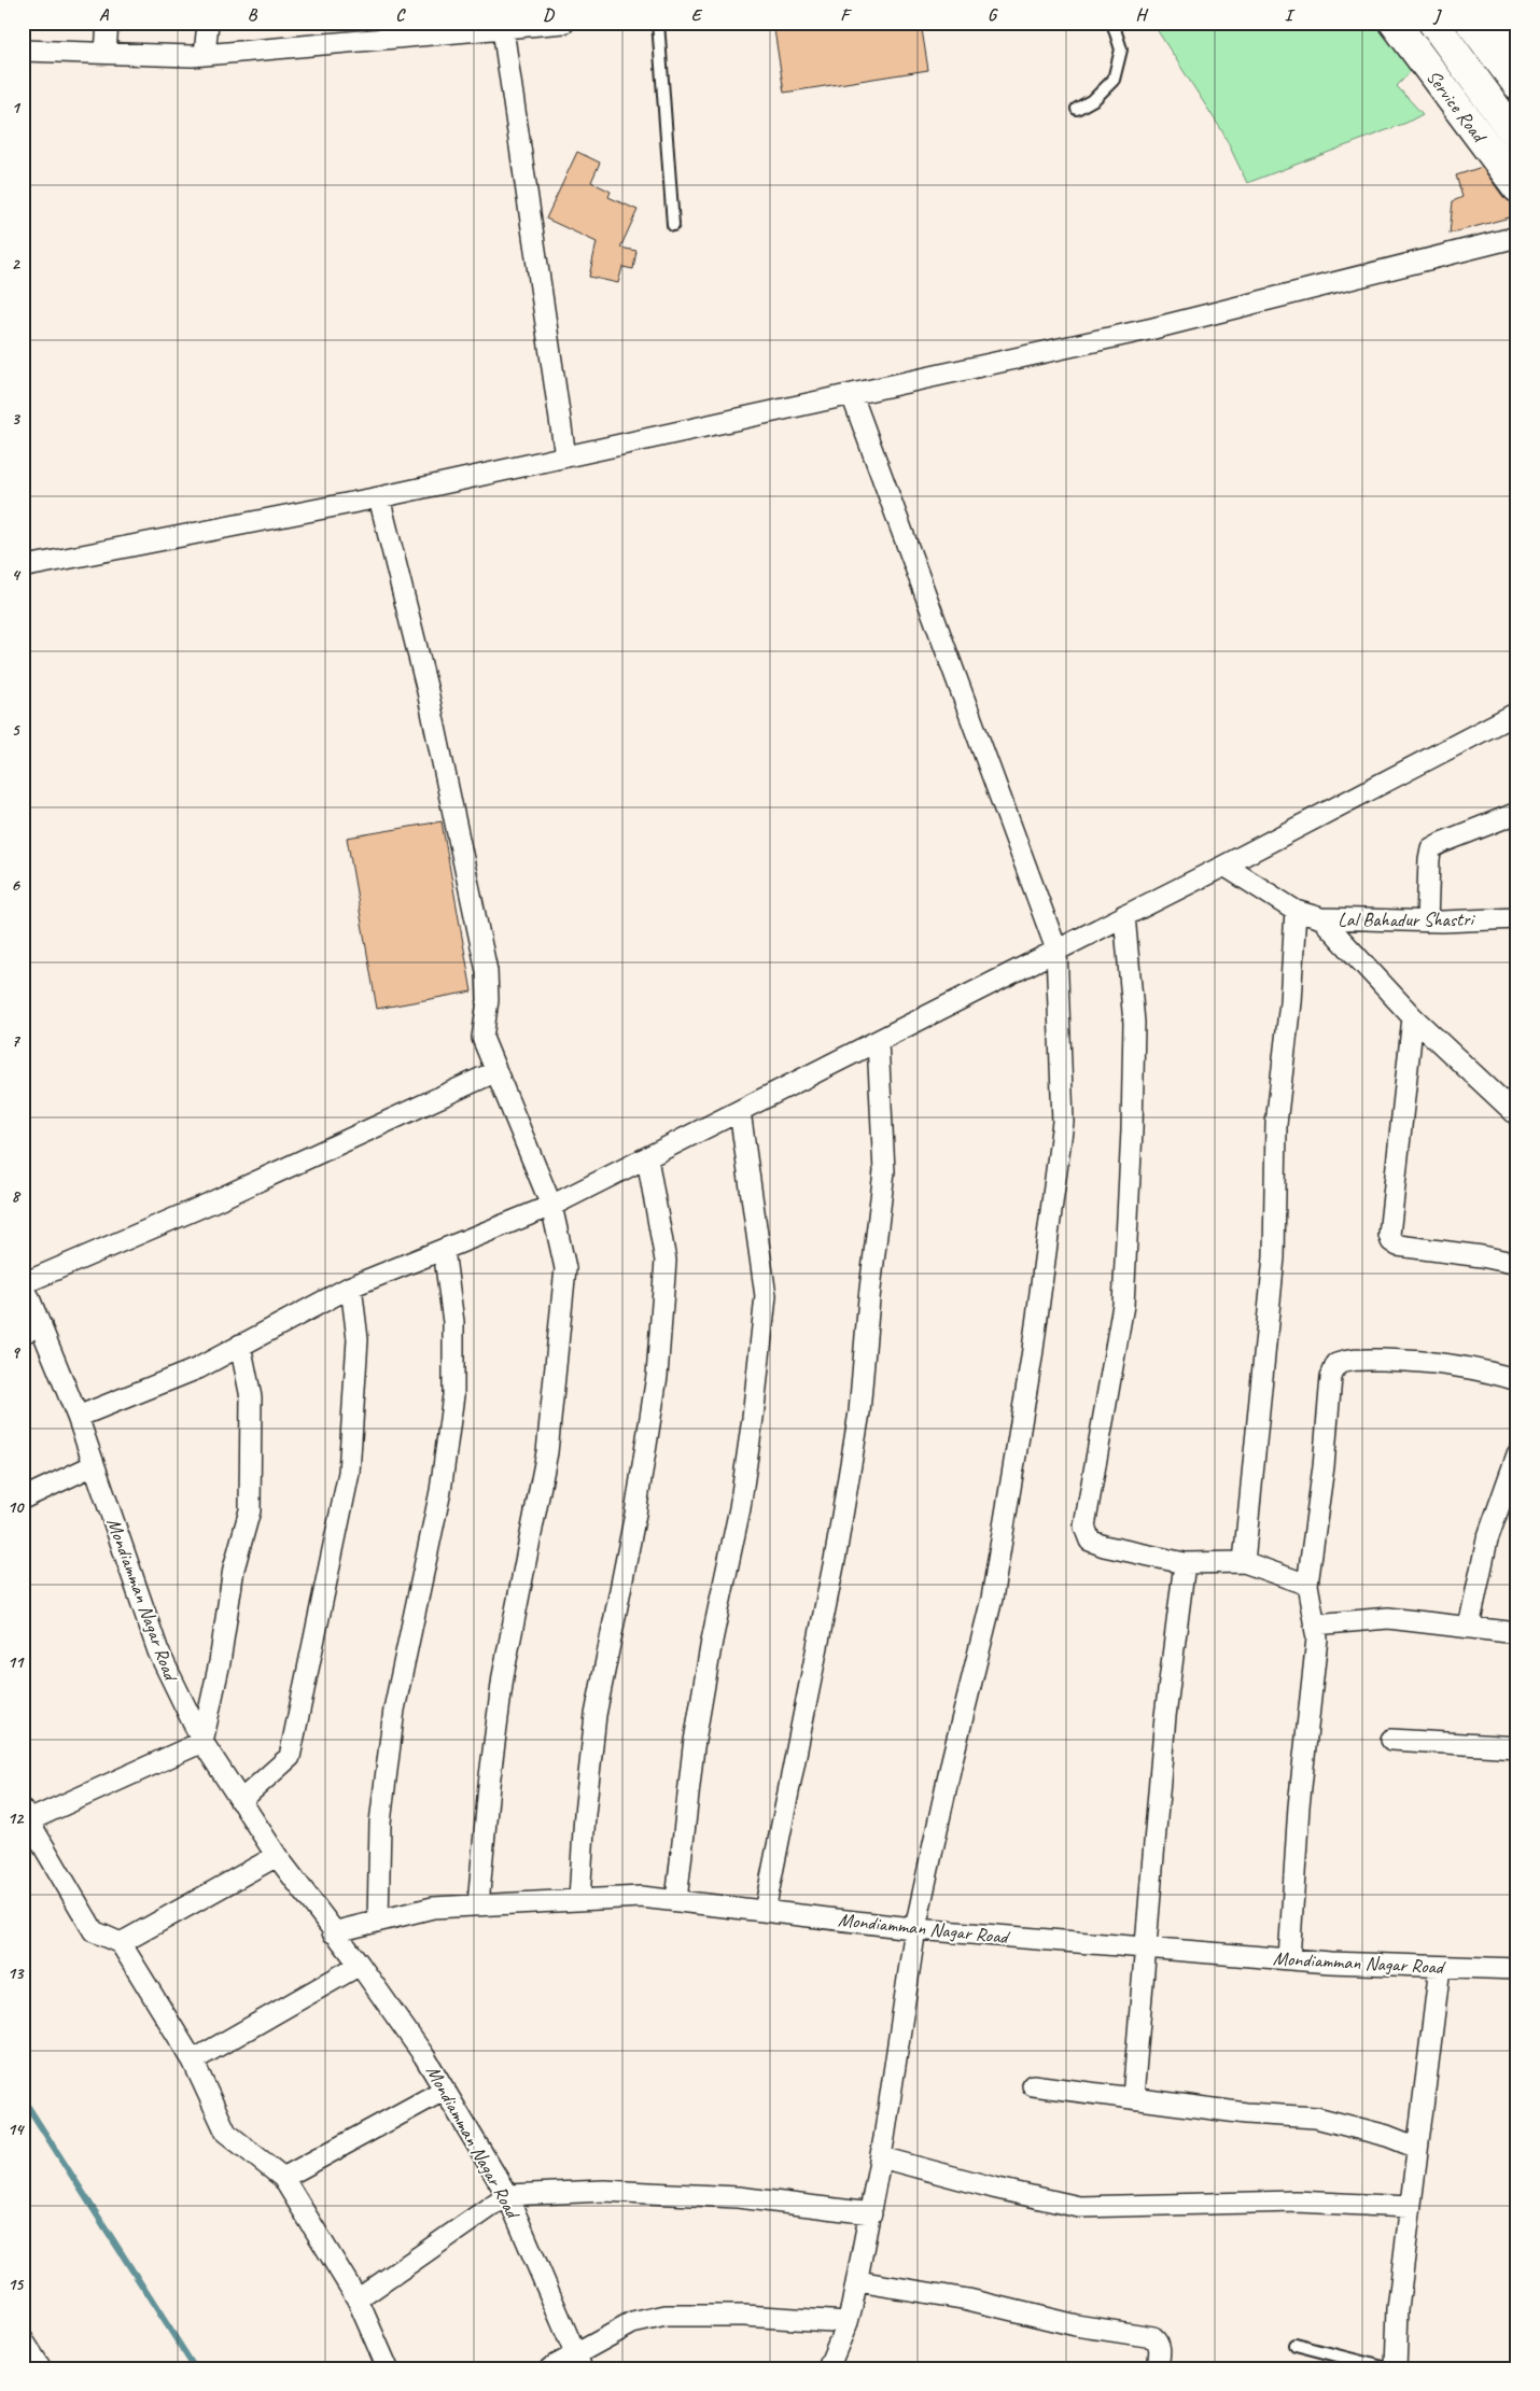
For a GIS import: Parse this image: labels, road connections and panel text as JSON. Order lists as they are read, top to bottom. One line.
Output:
{"streets":{"main road":["Service Road"],"street":["Lal Bahadur Shastri","Mondiamman Nagar Road"]},"grid":{"columns":["A","B","C","D","E","F","G","H","I","J"],"rows":["1","2","3","4","5","6","7","8","9","10","11","12","13","14","15"]}}
